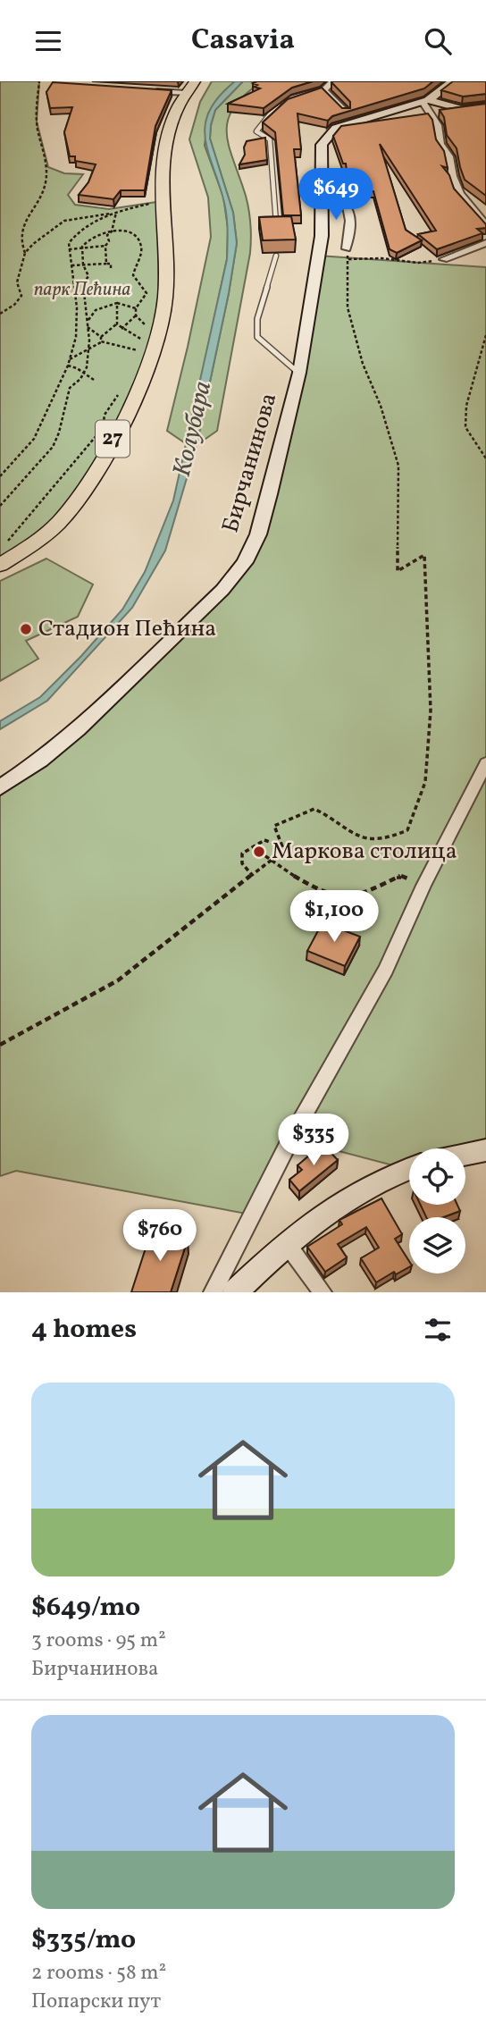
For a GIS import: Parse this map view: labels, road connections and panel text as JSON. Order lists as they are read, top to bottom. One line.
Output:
{"streets":{"main road":["27","Бирчанинова"]},"water":["Колубара"],"parks":["парк Пећина"],"places":["Стадион Пећина","Маркова столица"],"page":{"header":"Casavia","price":["$649","$1,100","$335","$760"],"heading":"4 homes","list":[{"name":"$649/mo","note":"3 rooms · 95 m² · Бирчанинова"},{"name":"$335/mo","note":"2 rooms · 58 m² · Попарски пут"}]}}
